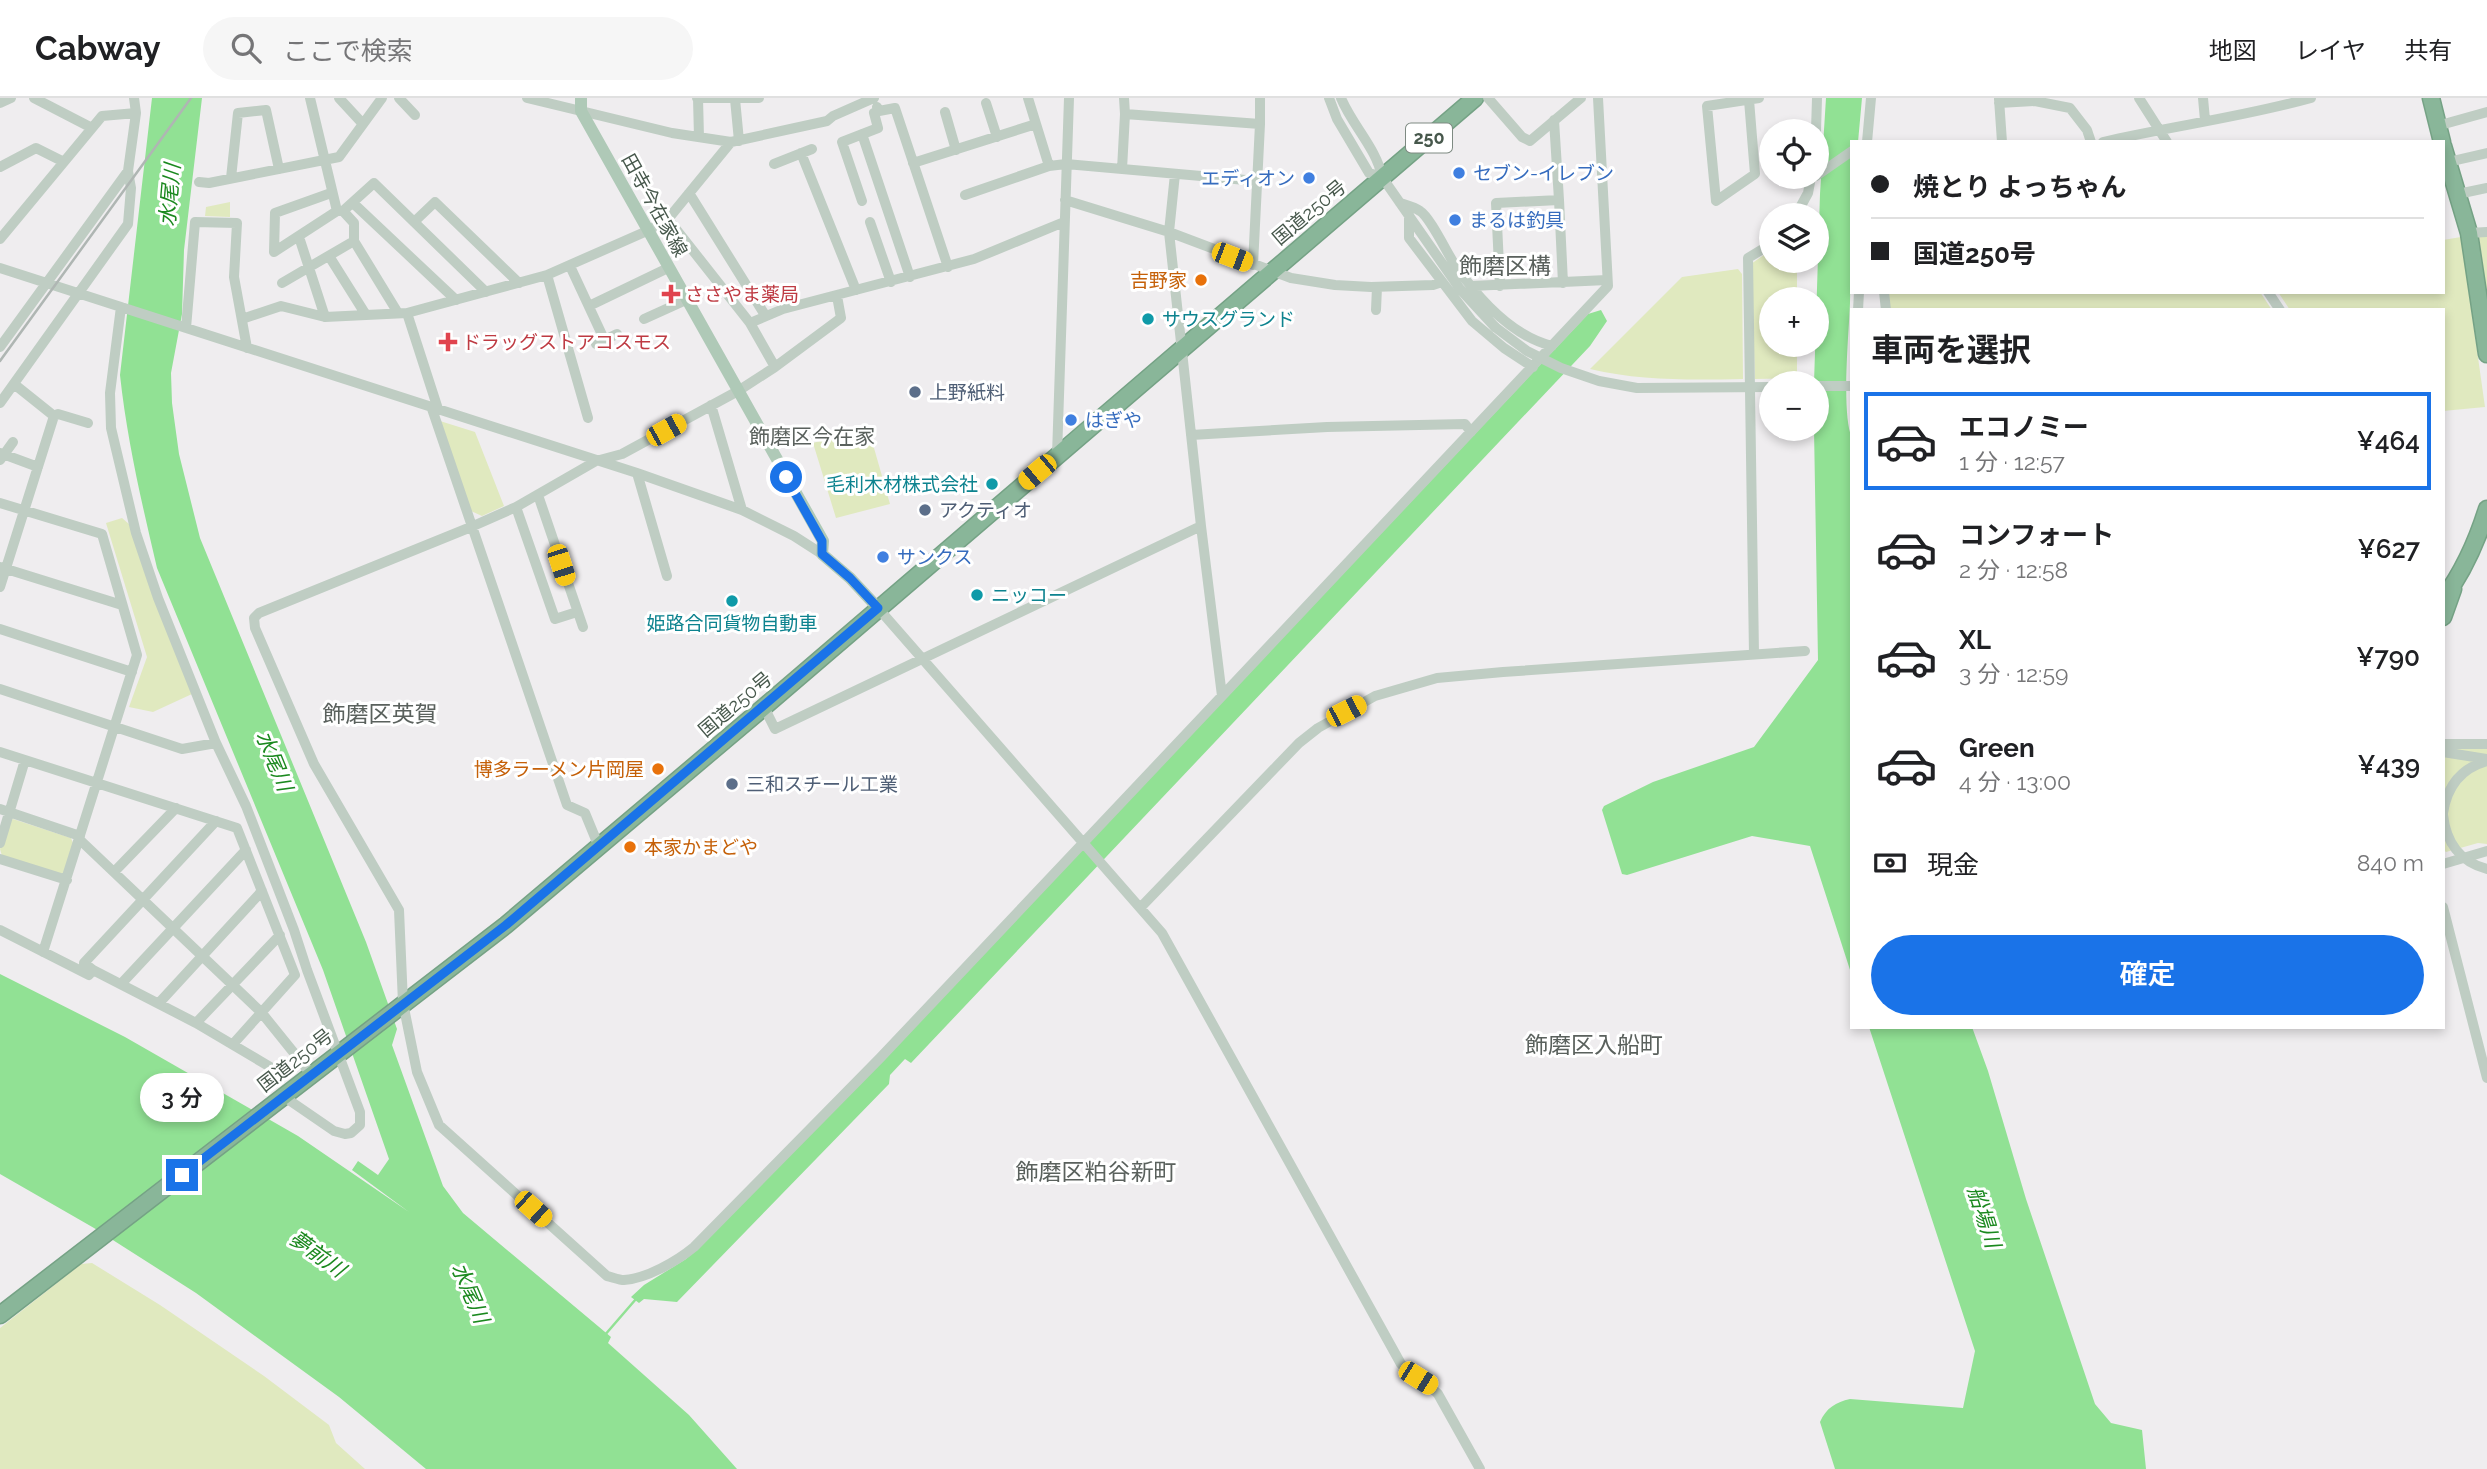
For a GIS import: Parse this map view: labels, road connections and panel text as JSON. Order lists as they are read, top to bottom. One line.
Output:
{"streets":{"highway":["250","国道250号"],"main road":["田寺今在家線"]},"districts":["飾磨区構","飾磨区今在家","飾磨区英賀","飾磨区入船町","飾磨区粕谷新町"],"water":["水尾川","船場川","夢前川"],"places":{"other":["セブン-イレブン","エディオン","まるは釣具","吉野家","サウスグランド","上野紙料","はぎや","毛利木材株式会社","アクティオ","サンクス","ニッコー","姫路合同貨物自動車","博多ラーメン片岡屋","三和スチール工業","本家かまどや"],"health":["ささやま薬局","ドラッグストアコスモス"]},"page":{"header":"Cabway","search":"ここで検索","nav":["地図","レイヤ","共有"],"map_buttons":["+","−"],"banner":["焼とり よっちゃん","国道250号"],"heading":"車両を選択","list":[{"name":"エコノミー","note":"1 分 · 12:57","value":"¥464"},{"name":"コンフォート","note":"2 分 · 12:58","value":"¥627"},{"name":"XL","note":"3 分 · 12:59","value":"¥790"},{"name":"Green","note":"4 分 · 13:00","value":"¥439"}],"pay":["現金","840 m"],"buttons":"確定","bubble":"3 分"}}
